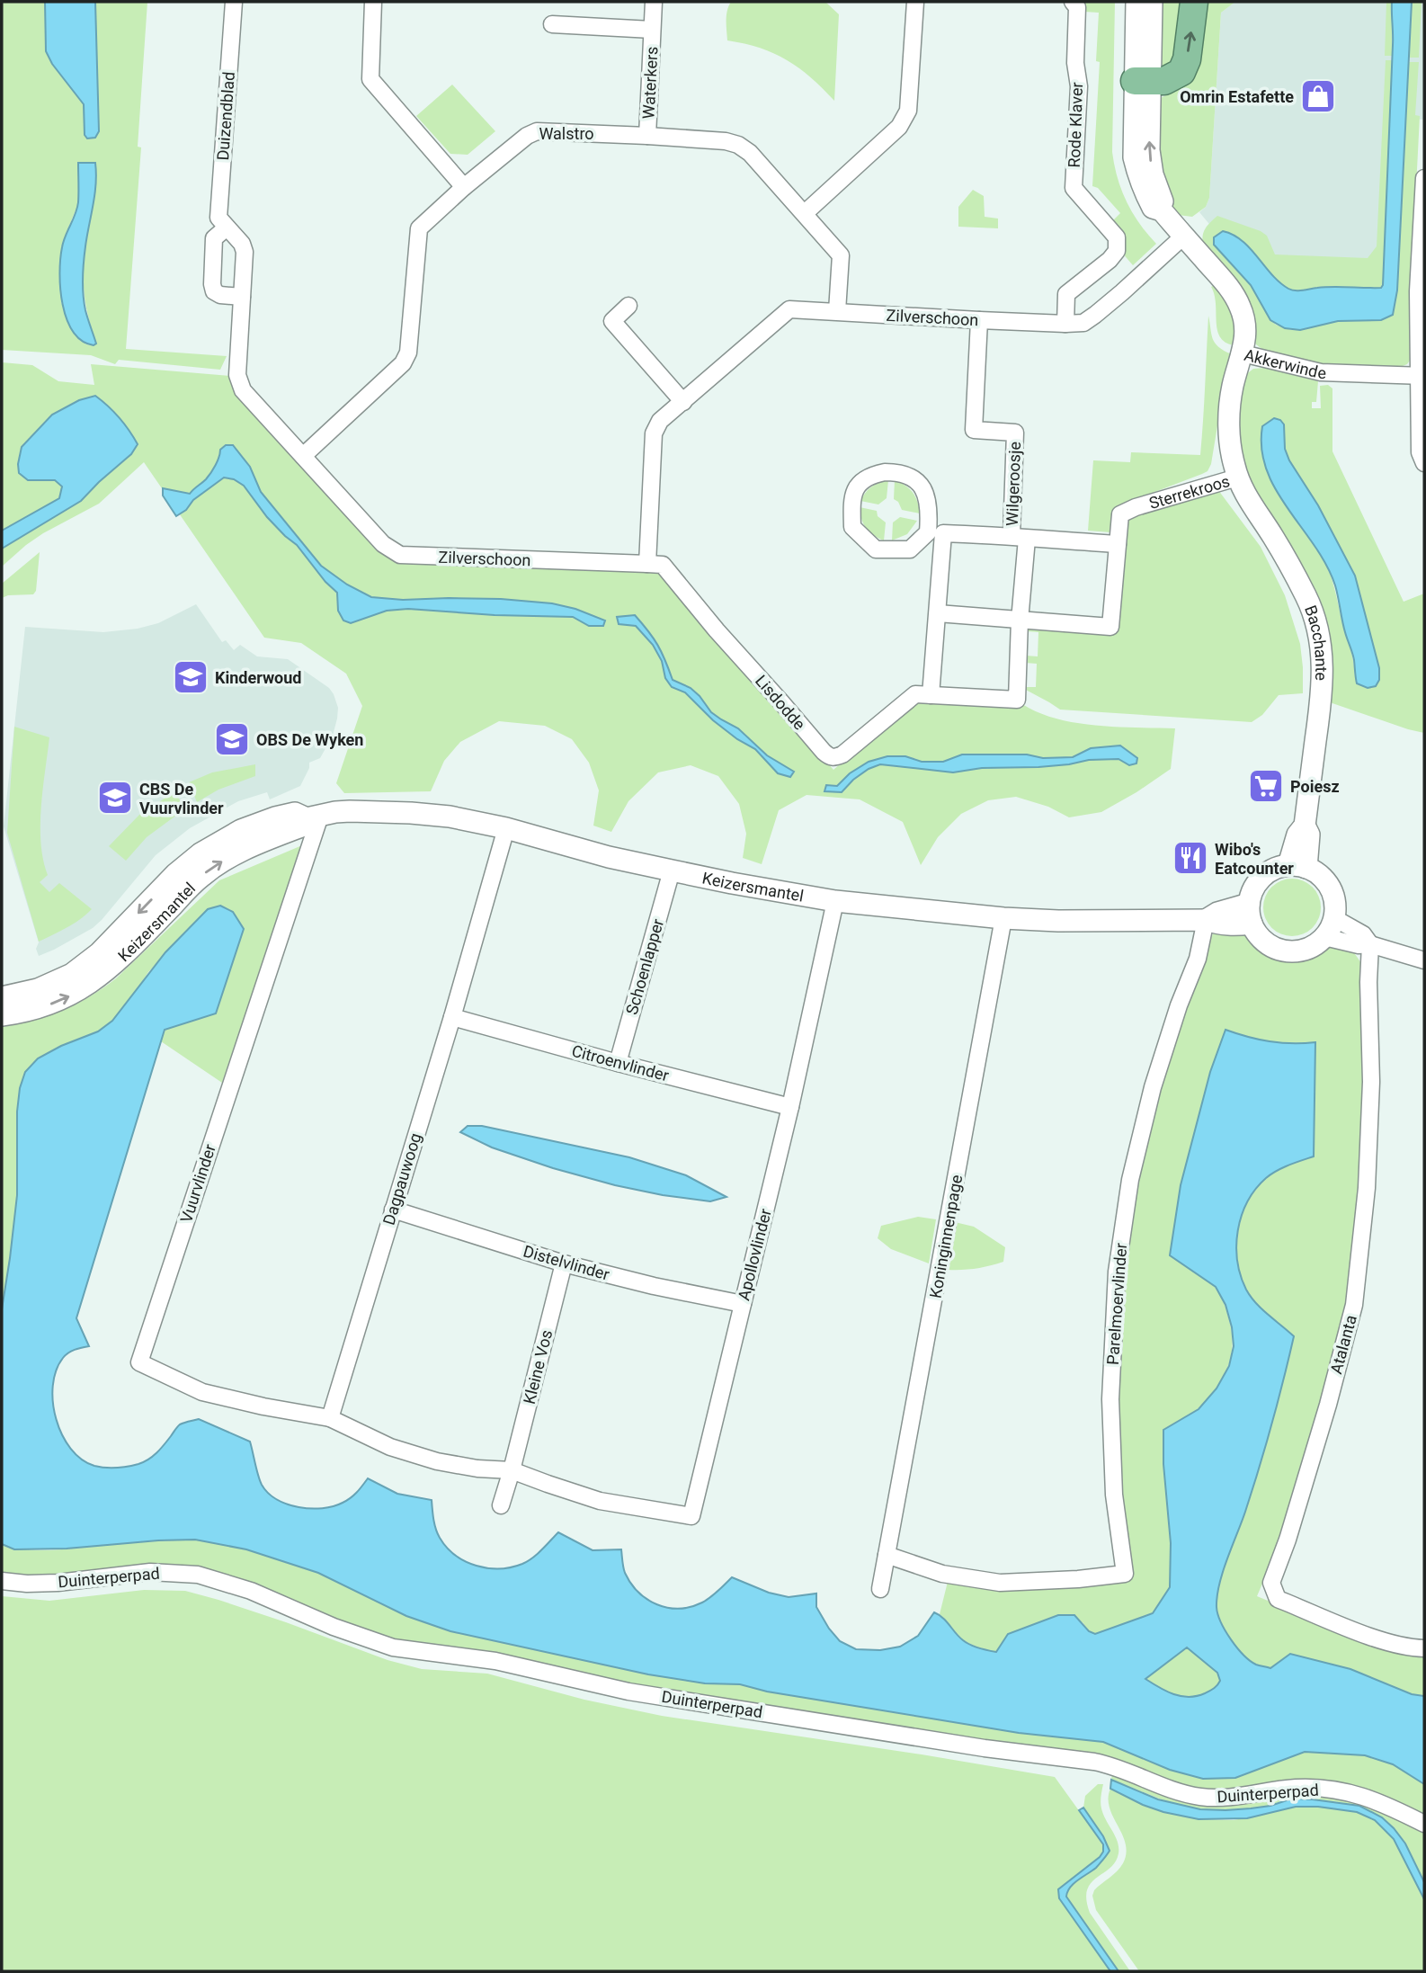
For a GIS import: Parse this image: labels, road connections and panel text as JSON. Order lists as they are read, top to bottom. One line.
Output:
{"streets":{"street":["Waterkers","Duizendblad","Rode Klaver","Walstro","Zilverschoon","Akkerwinde","Wilgeroosje","Sterrekroos","Bacchante","Lisdodde","Keizersmantel","Schoenlapper","Citroenvlinder","Dagpauwoog","Vuurvlinder","Koninginnenpage","Apollovlinder","Distelvlinder","Parelmoervlinder","Atalanta","Kleine Vos","Duinterperpad"]},"crossings":[["Waterkers","Walstro"],["Duizendblad","Walstro"],["Duizendblad","Zilverschoon"],["Rode Klaver","Zilverschoon"],["Walstro","Zilverschoon"],["Zilverschoon","Akkerwinde"],["Zilverschoon","Wilgeroosje"],["Zilverschoon","Lisdodde"],["Akkerwinde","Sterrekroos"],["Wilgeroosje","Sterrekroos"],["Wilgeroosje","Lisdodde"],["Sterrekroos","Bacchante"],["Bacchante","Keizersmantel"],["Keizersmantel","Schoenlapper"],["Keizersmantel","Dagpauwoog"],["Keizersmantel","Vuurvlinder"],["Keizersmantel","Koninginnenpage"],["Keizersmantel","Apollovlinder"],["Keizersmantel","Parelmoervlinder"],["Schoenlapper","Citroenvlinder"],["Citroenvlinder","Dagpauwoog"],["Citroenvlinder","Apollovlinder"],["Dagpauwoog","Vuurvlinder"],["Dagpauwoog","Distelvlinder"],["Koninginnenpage","Parelmoervlinder"],["Apollovlinder","Distelvlinder"],["Apollovlinder","Kleine Vos"],["Distelvlinder","Kleine Vos"]],"places":{"shop":["Omrin Estafette"],"school or university":["Kinderwoud","OBS De Wyken","CBS De Vuurvlinder"],"supermarket":["Poiesz"],"restaurant":["Wibo's Eatcounter"]}}
